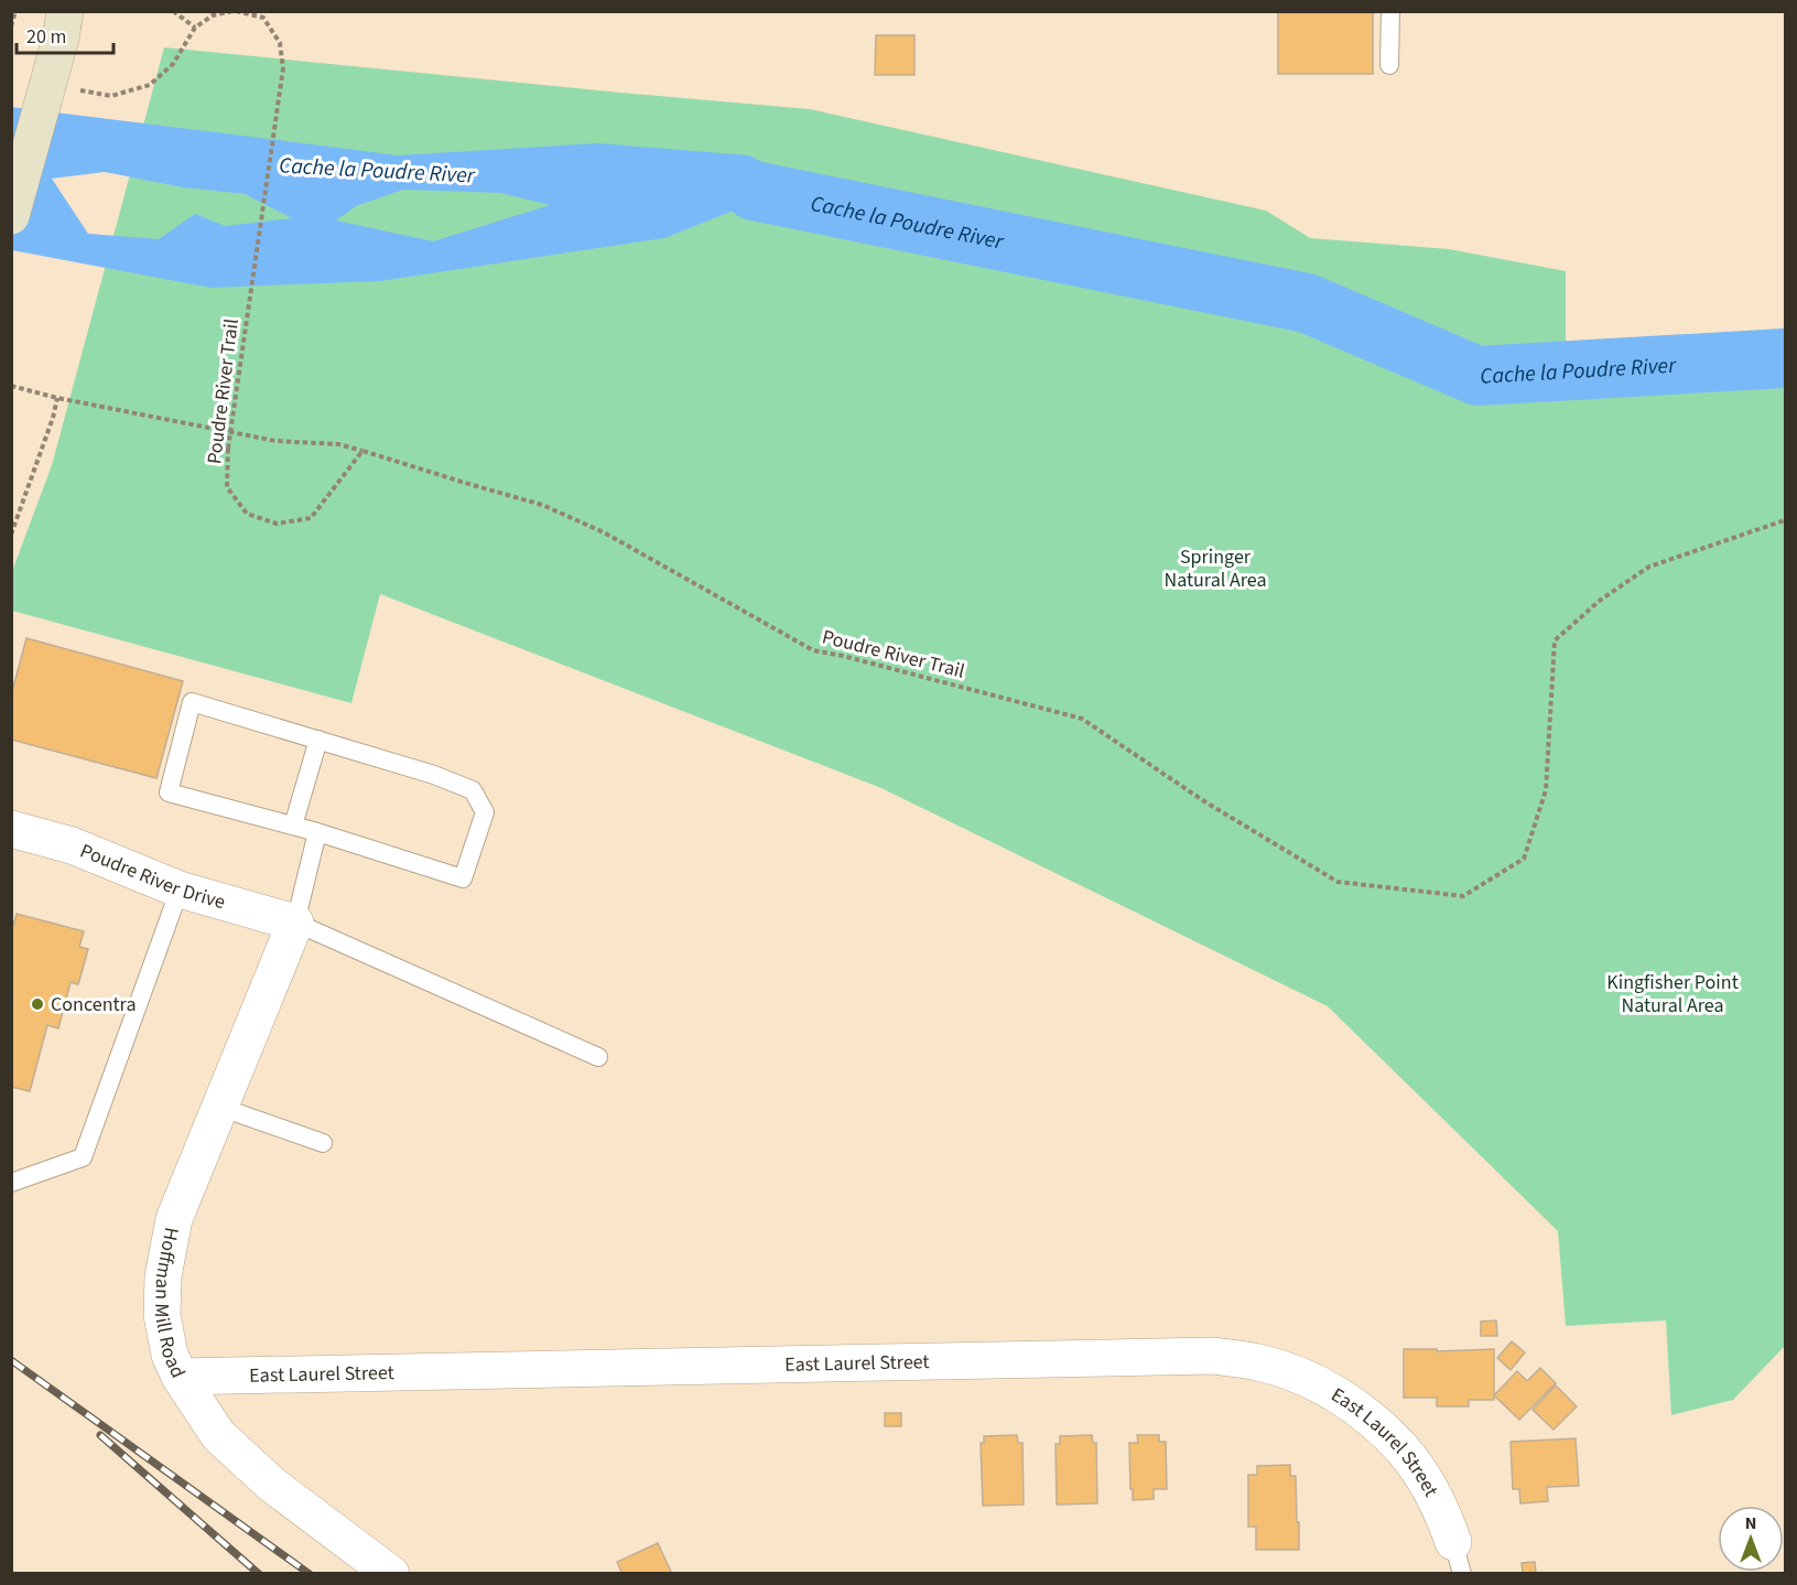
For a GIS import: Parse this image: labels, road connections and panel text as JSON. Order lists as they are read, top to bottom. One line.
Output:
{"streets":{"street":["Poudre River Drive","Hoffman Mill Road","East Laurel Street"],"path":["Poudre River Trail"]},"crossings":[["Poudre River Drive","Hoffman Mill Road"],["Hoffman Mill Road","East Laurel Street"]],"water":["Cache la Poudre River"],"parks":["Springer Natural Area","Kingfisher Point Natural Area"],"places":["Concentra"],"scale_bar":"20 m","north":"top"}
